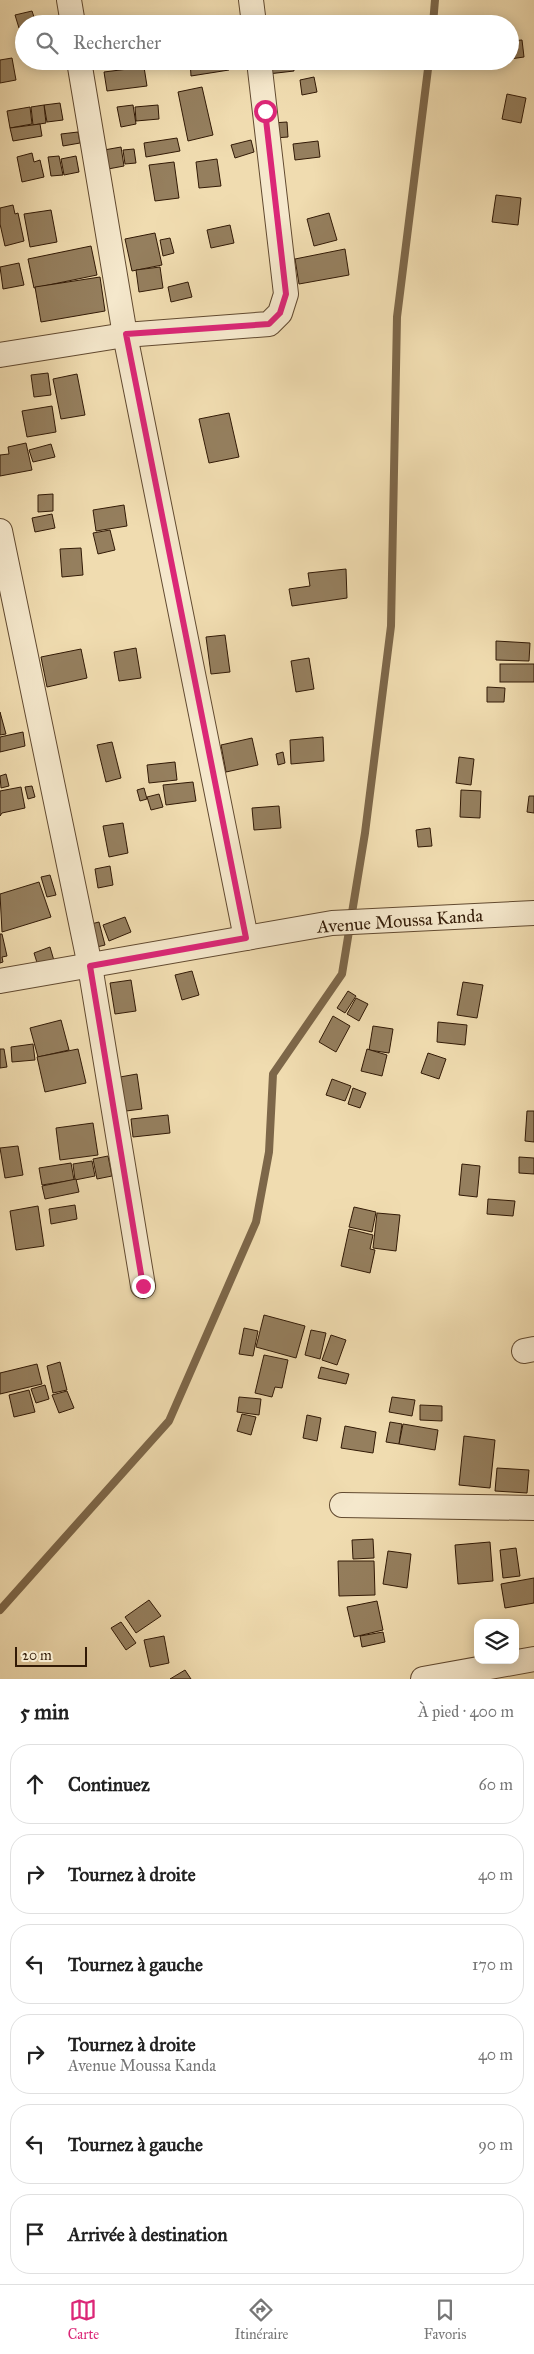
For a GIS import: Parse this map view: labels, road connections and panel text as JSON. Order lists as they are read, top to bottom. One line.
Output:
{"streets":{"street":["Avenue Moussa Kanda"]},"scale_bar":"20 m","page":{"search":"Rechercher","scale":"20 m","heading":["5 min","À pied · 400 m"],"list":[["Continuez","60 m"],["Tournez à droite","40 m"],["Tournez à gauche","170 m"],["Tournez à droite","Avenue Moussa Kanda","40 m"],["Tournez à gauche","90 m"],"Arrivée à destination"],"nav":["Carte","Itinéraire","Favoris"]}}
